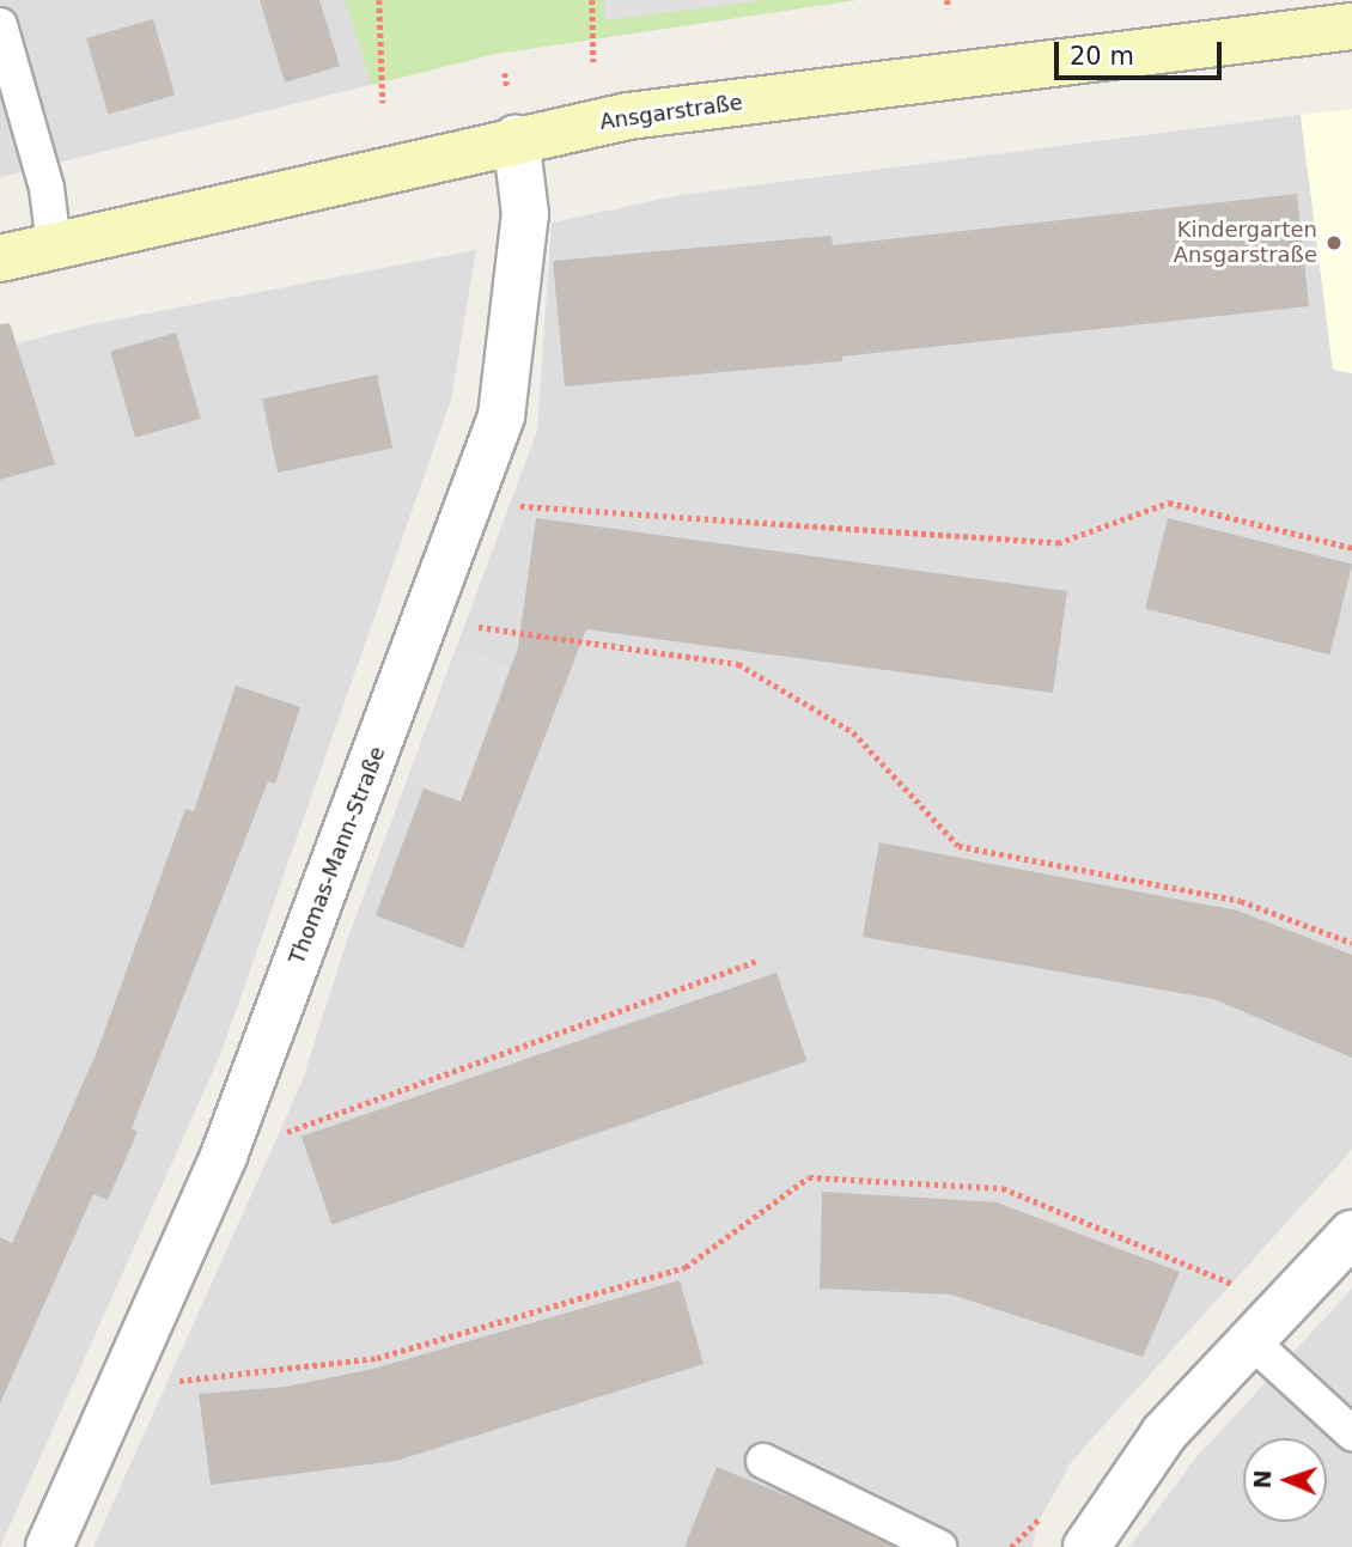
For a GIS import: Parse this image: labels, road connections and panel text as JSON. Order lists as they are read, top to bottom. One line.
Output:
{"streets":{"street":["Ansgarstraße","Thomas-Mann-Straße"]},"crossings":[["Ansgarstraße","Thomas-Mann-Straße"]],"places":["Kindergarten Ansgarstraße"],"scale_bar":"20 m","north":"left"}
